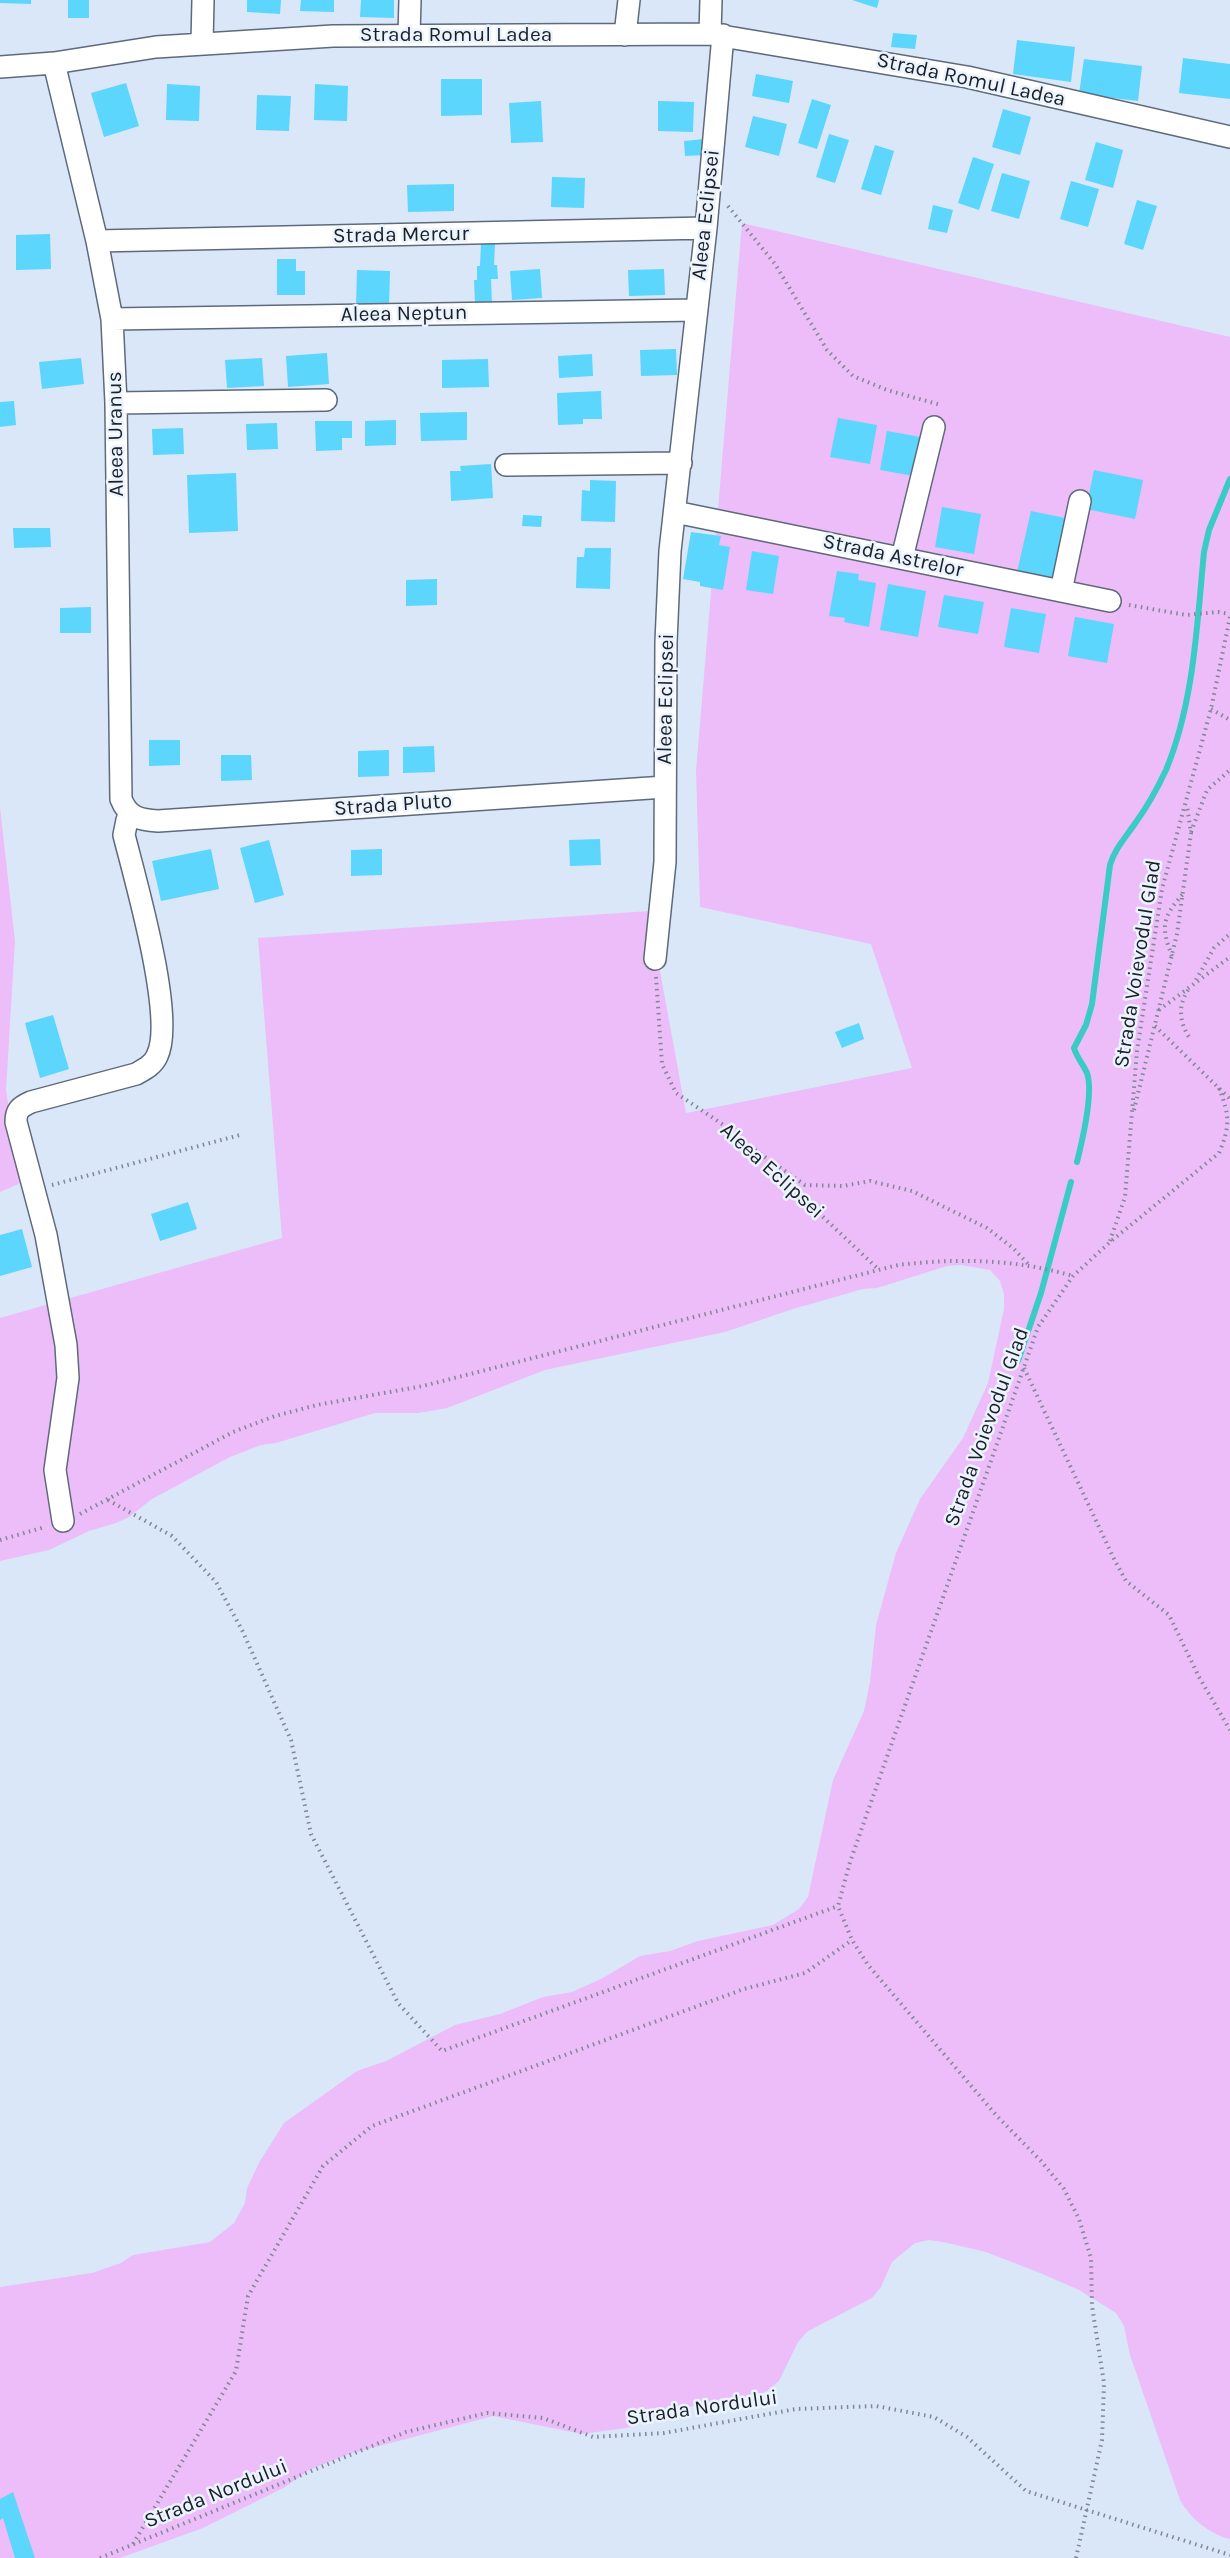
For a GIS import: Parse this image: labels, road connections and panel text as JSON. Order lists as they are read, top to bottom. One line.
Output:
{"streets":{"street":["Strada Romul Ladea","Aleea Eclipsei","Strada Mercur","Aleea Neptun","Aleea Uranus","Strada Astrelor","Strada Pluto"],"path":["Strada Voievodul Glad","Strada Nordului"]},"crossings":[["Strada Romul Ladea","Aleea Eclipsei"],["Strada Romul Ladea","Aleea Uranus"],["Aleea Eclipsei","Strada Mercur"],["Aleea Eclipsei","Aleea Neptun"],["Aleea Eclipsei","Strada Astrelor"],["Aleea Eclipsei","Strada Pluto"],["Strada Mercur","Aleea Uranus"],["Aleea Neptun","Aleea Uranus"],["Aleea Uranus","Strada Pluto"]]}
